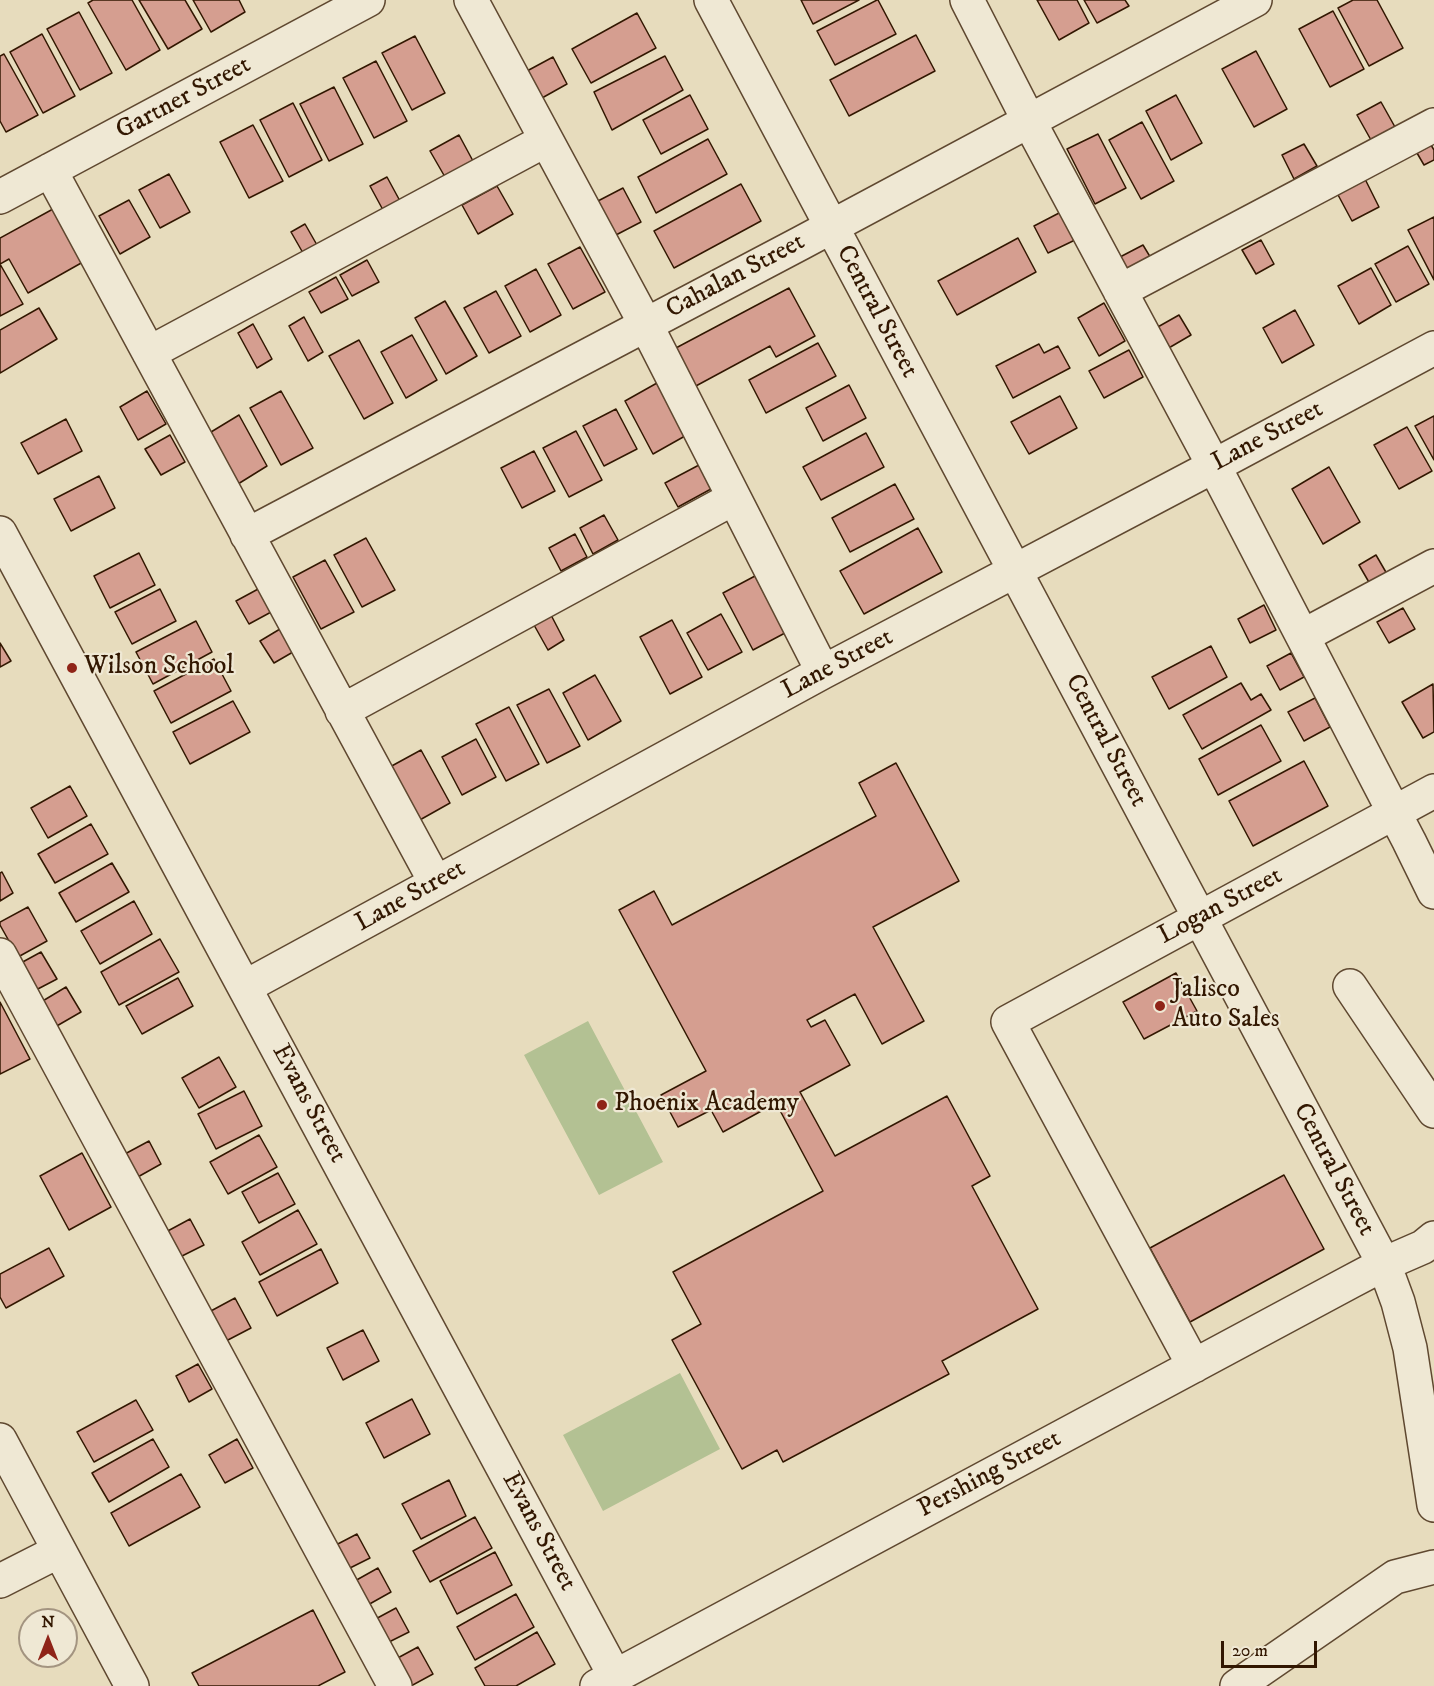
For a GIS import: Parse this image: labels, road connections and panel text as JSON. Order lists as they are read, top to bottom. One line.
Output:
{"streets":{"street":["Gartner Street","Cahalan Street","Central Street","Lane Street","Logan Street","Evans Street","Pershing Street"]},"crossings":[["Cahalan Street","Central Street"],["Central Street","Lane Street"],["Central Street","Logan Street"],["Central Street","Pershing Street"],["Lane Street","Evans Street"],["Logan Street","Pershing Street"],["Evans Street","Pershing Street"]],"places":["Wilson School","Jalisco Auto Sales","Phoenix Academy"],"scale_bar":"20 m","north":"top"}
